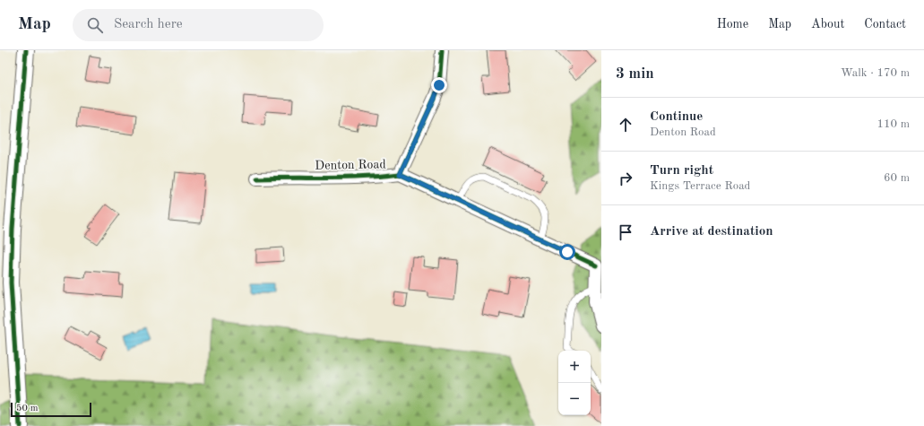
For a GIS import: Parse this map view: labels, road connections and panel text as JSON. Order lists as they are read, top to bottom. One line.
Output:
{"streets":{"street":["Denton Road"]},"scale_bar":"50 m","page":{"header":"Map","search":"Search here","nav":["Home","Map","About","Contact"],"heading":["3 min","Walk · 170 m"],"list":[["Continue","Denton Road","110 m"],["Turn right","Kings Terrace Road","60 m"],"Arrive at destination"],"map_buttons":["+","−"],"scale":"50 m"}}
